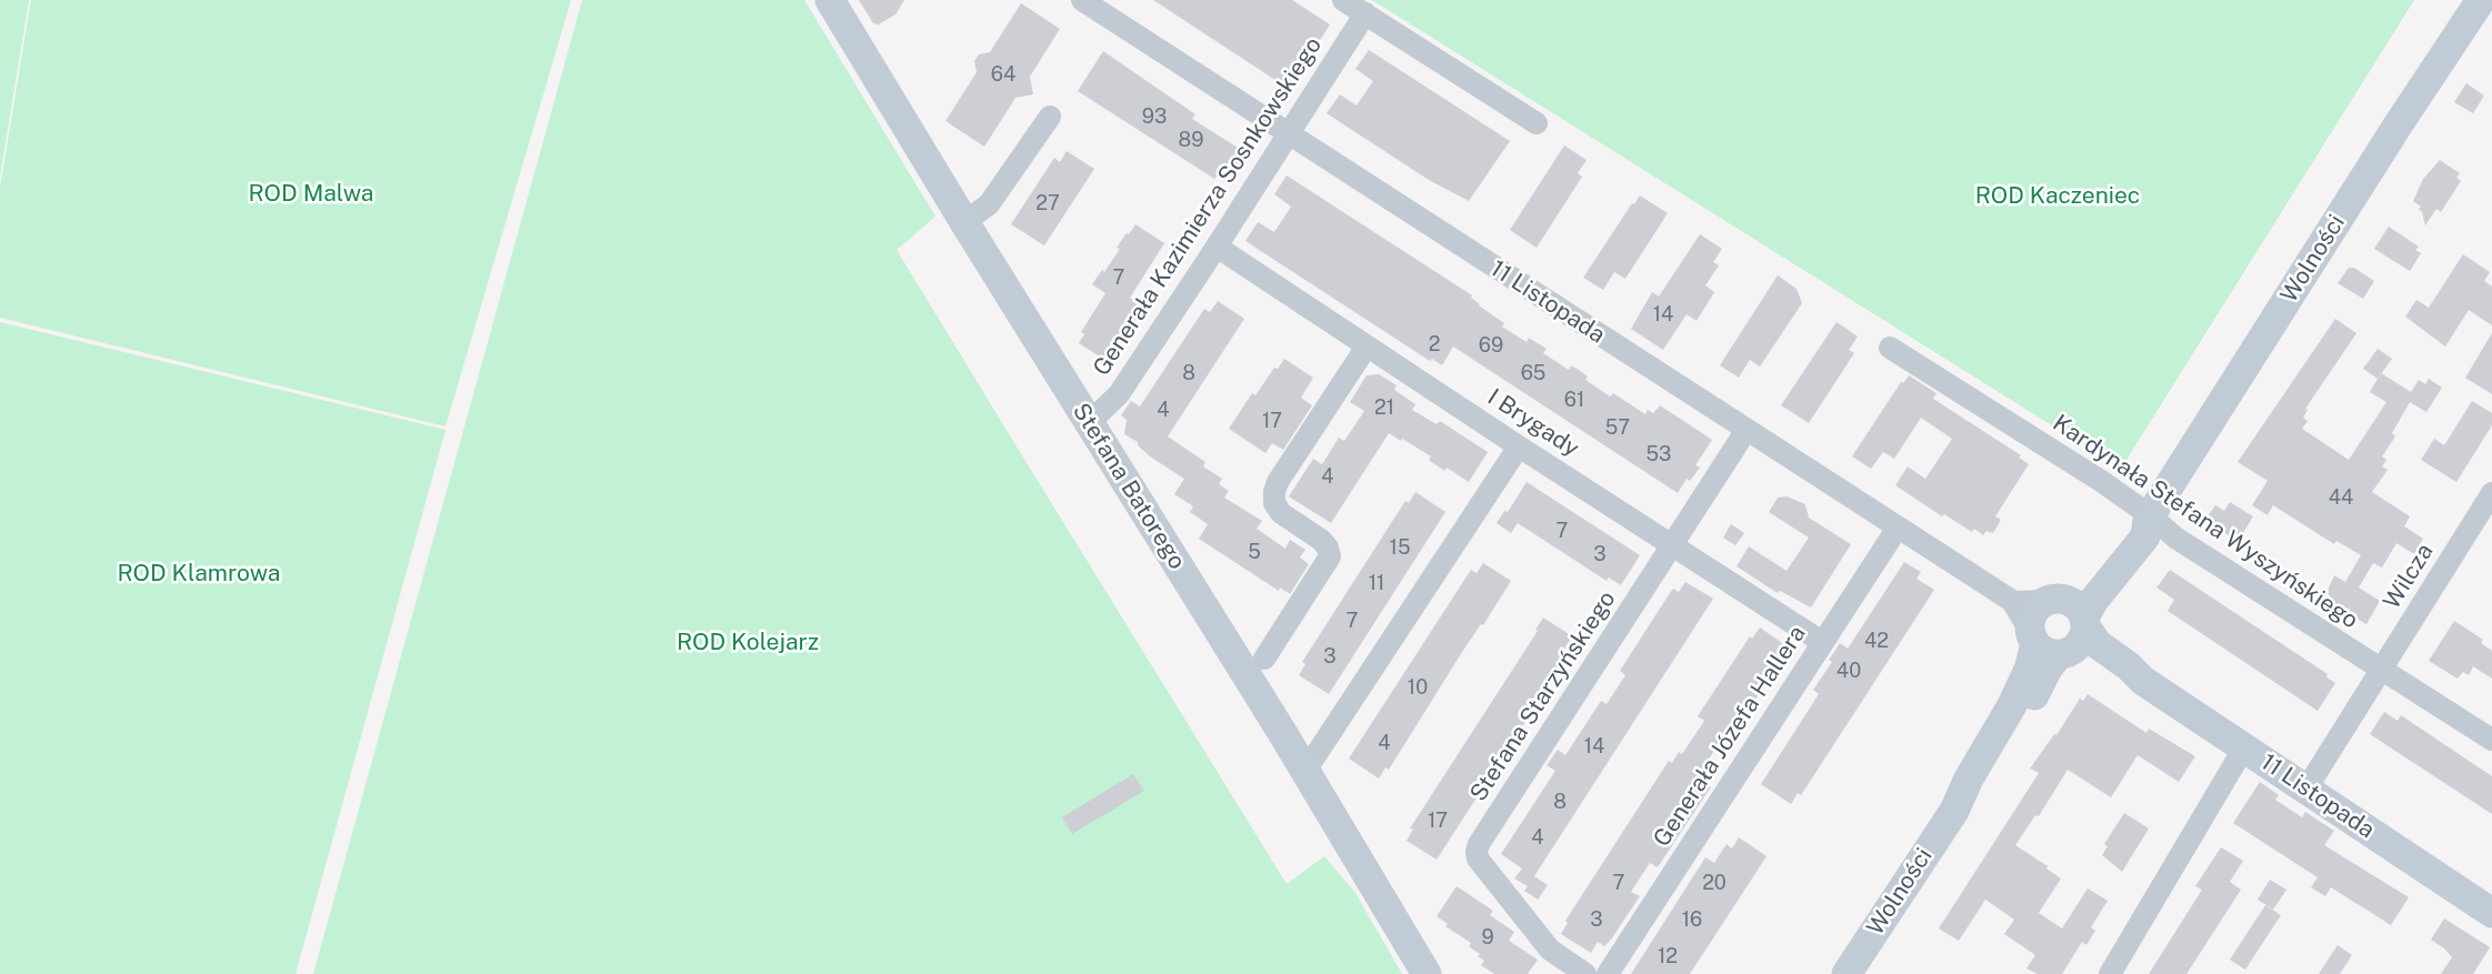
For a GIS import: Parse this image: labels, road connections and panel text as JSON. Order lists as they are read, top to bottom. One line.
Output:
{"streets":{"street":["Generała Kazimierza Sosnkowskiego","Wolności","11 Listopada","I Brygady","Stefana Batorego","Kardynała Stefana Wyszyńskiego","Wilcza","Stefana Starzyńskiego","Generała Józefa Hallera"]},"crossings":[["Generała Kazimierza Sosnkowskiego","11 Listopada"],["Generała Kazimierza Sosnkowskiego","I Brygady"],["Generała Kazimierza Sosnkowskiego","Stefana Batorego"],["Wolności","11 Listopada"],["Wolności","Kardynała Stefana Wyszyńskiego"],["11 Listopada","Wilcza"],["11 Listopada","Stefana Starzyńskiego"],["11 Listopada","Generała Józefa Hallera"],["I Brygady","Stefana Starzyńskiego"],["I Brygady","Generała Józefa Hallera"],["Kardynała Stefana Wyszyńskiego","Wilcza"]],"parks":["ROD Malwa","ROD Kaczeniec","ROD Klamrowa","ROD Kolejarz"],"house_numbers":["64","93","89","27","7","14","2","69","8","65","61","21","4","17","57","53","4","44","7","15","5","3","11","7","42","3","40","10","4","14","8","17","4","7","20","3","16","9","12"]}
